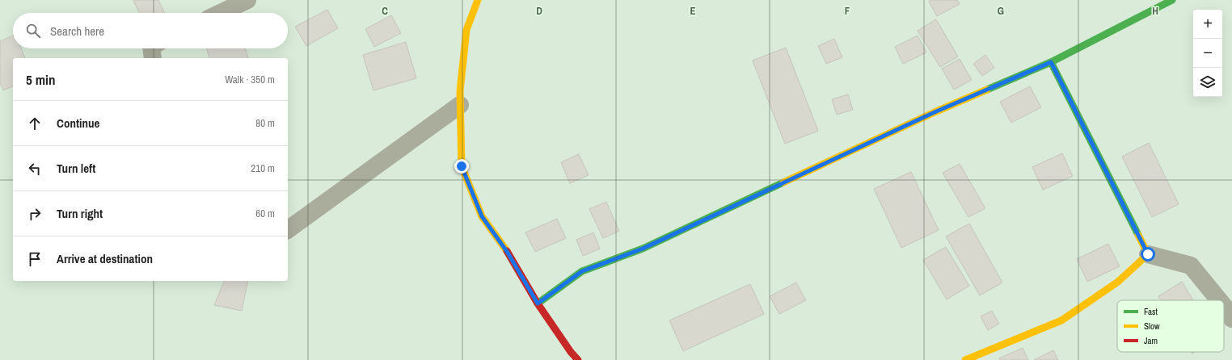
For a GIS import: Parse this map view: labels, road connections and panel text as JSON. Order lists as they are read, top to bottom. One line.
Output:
{"legend":["Fast","Slow","Jam"],"page":{"map_buttons":["+","−"],"search":"Search here","heading":["5 min","Walk · 350 m"],"list":[["Continue","80 m"],["Turn left","210 m"],["Turn right","60 m"],"Arrive at destination"]},"grid":{"columns":["C","D","E","F","G","H"]}}
